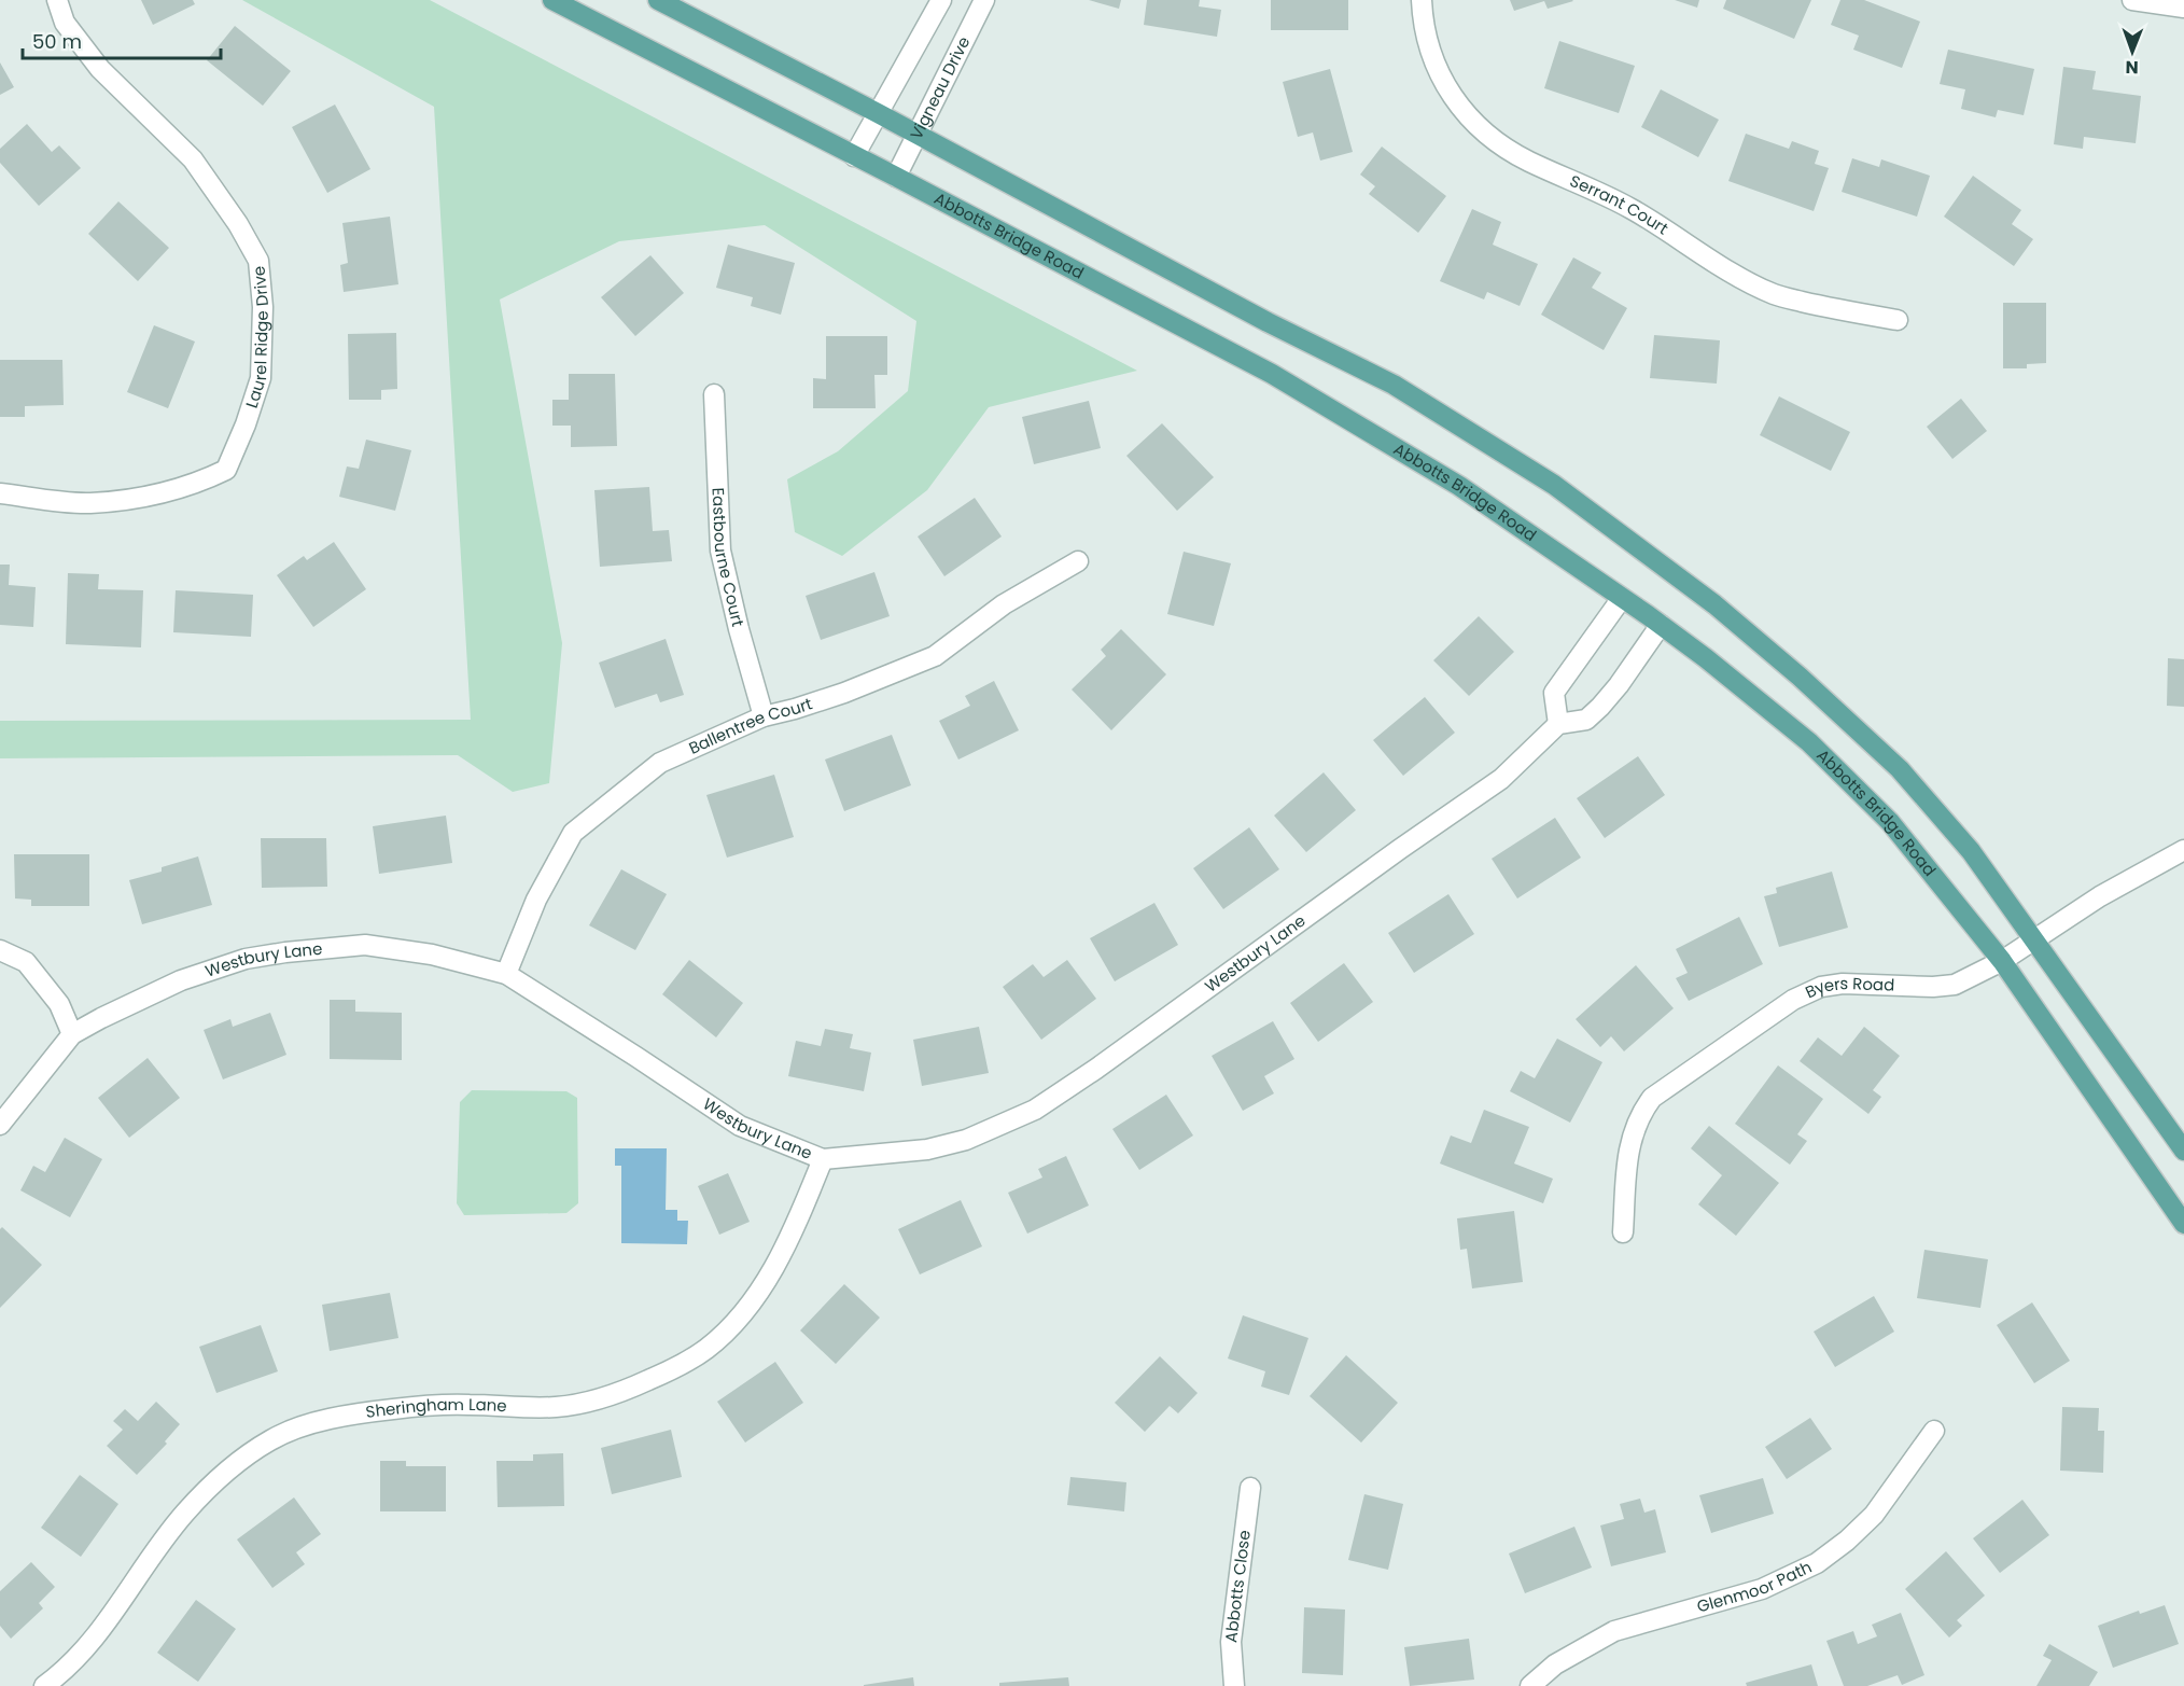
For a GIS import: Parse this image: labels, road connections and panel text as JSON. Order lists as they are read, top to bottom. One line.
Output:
{"streets":{"main road":["Abbotts Bridge Road"],"street":["Vigneau Drive","Serrant Court","Laurel Ridge Drive","Eastbourne Court","Ballentree Court","Westbury Lane","Byers Road","Sheringham Lane","Glenmoor Path","Abbotts Close"]},"crossings":[["Vigneau Drive","Abbotts Bridge Road"],["Abbotts Bridge Road","Byers Road"],["Eastbourne Court","Ballentree Court"],["Ballentree Court","Westbury Lane"],["Westbury Lane","Sheringham Lane"]],"scale_bar":"50 m","north":"bottom"}
